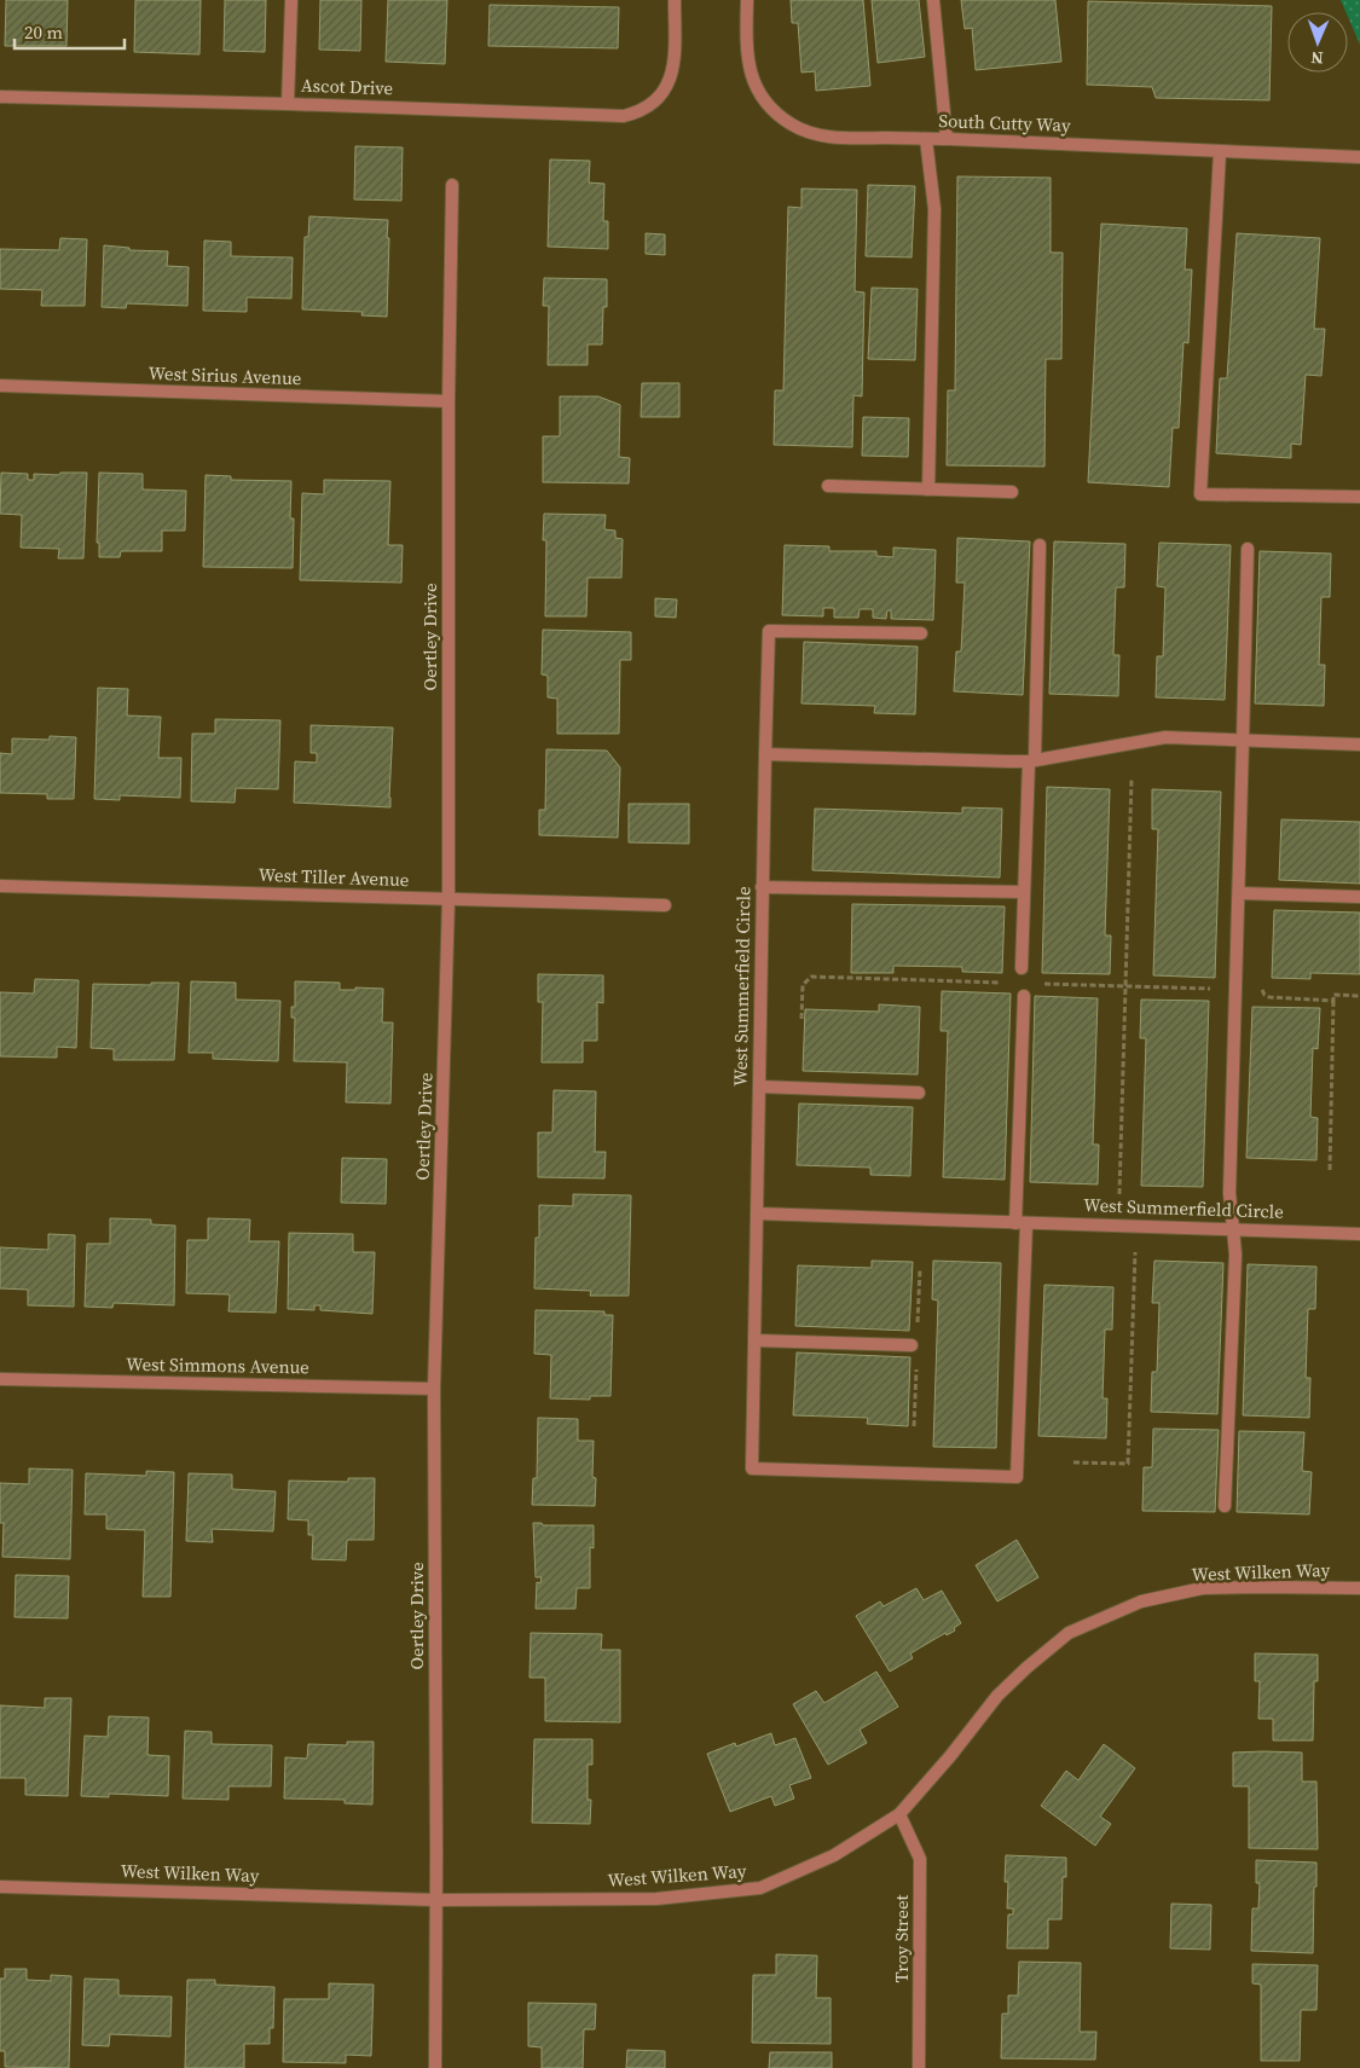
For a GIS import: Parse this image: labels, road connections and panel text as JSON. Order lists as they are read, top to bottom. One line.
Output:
{"streets":{"street":["Ascot Drive","South Cutty Way","West Sirius Avenue","Oertley Drive","West Tiller Avenue","West Summerfield Circle","West Simmons Avenue","West Wilken Way","Troy Street"]},"crossings":[["West Sirius Avenue","Oertley Drive"],["Oertley Drive","West Tiller Avenue"],["Oertley Drive","West Simmons Avenue"],["Oertley Drive","West Wilken Way"],["West Wilken Way","Troy Street"]],"scale_bar":"20 m","north":"bottom"}
